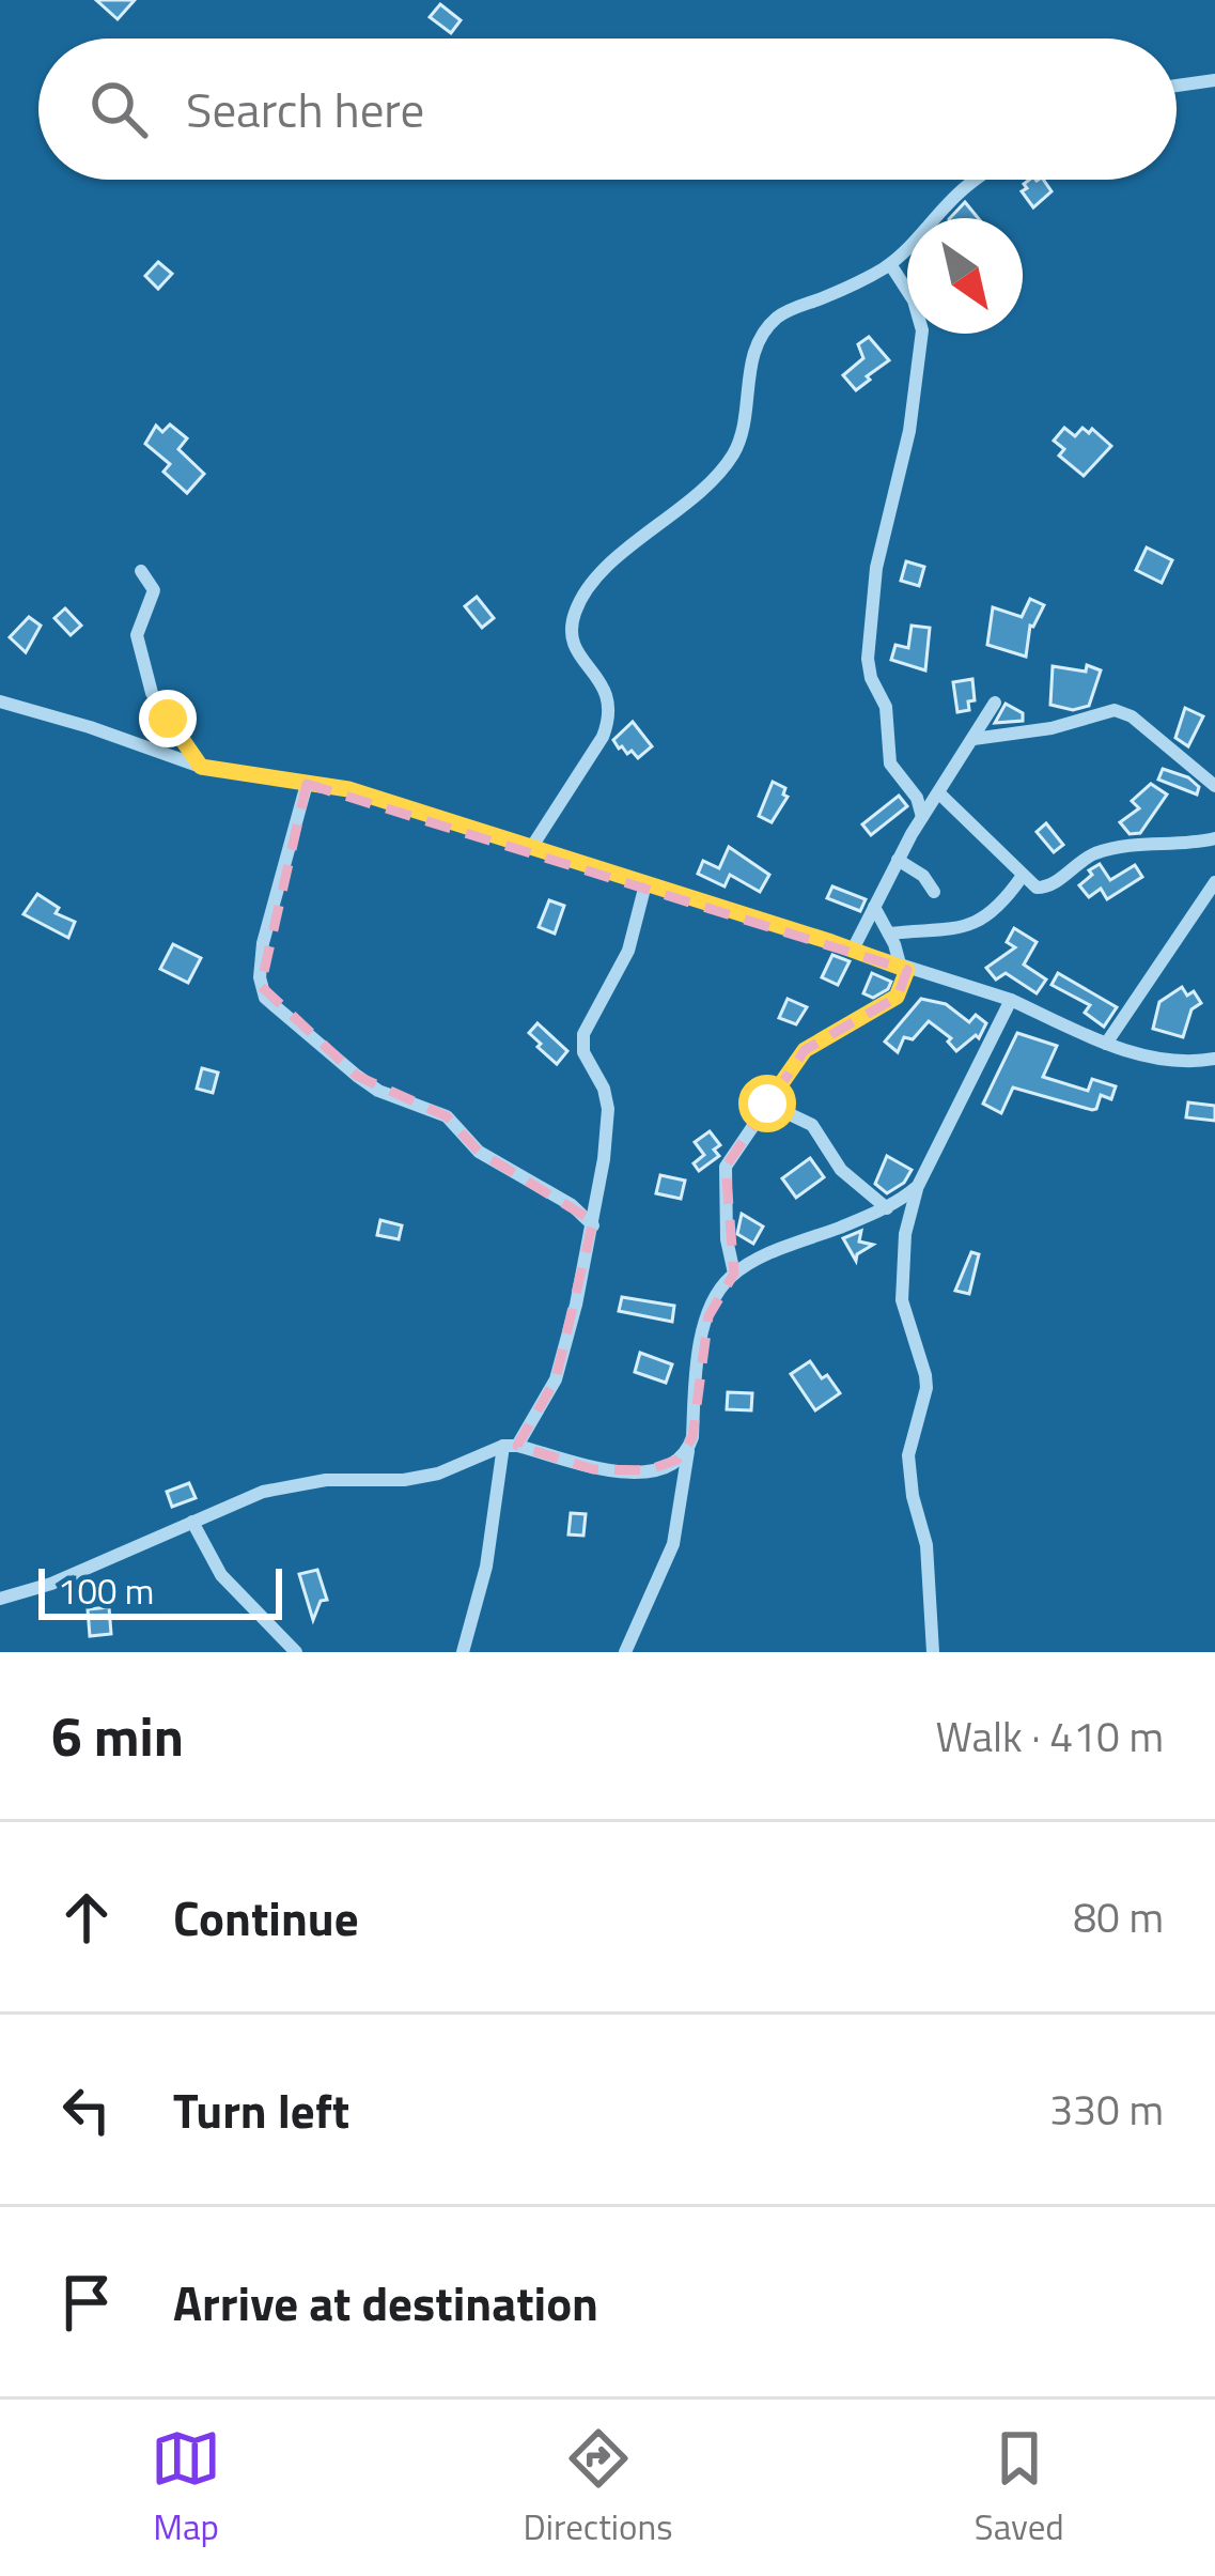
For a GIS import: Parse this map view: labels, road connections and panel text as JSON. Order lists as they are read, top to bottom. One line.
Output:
{"scale_bar":"100 m","north":"bottom right","page":{"search":"Search here","scale":"100 m","heading":["6 min","Walk · 410 m"],"list":[["Continue","80 m"],["Turn left","330 m"],"Arrive at destination"],"nav":["Map","Directions","Saved"]}}
